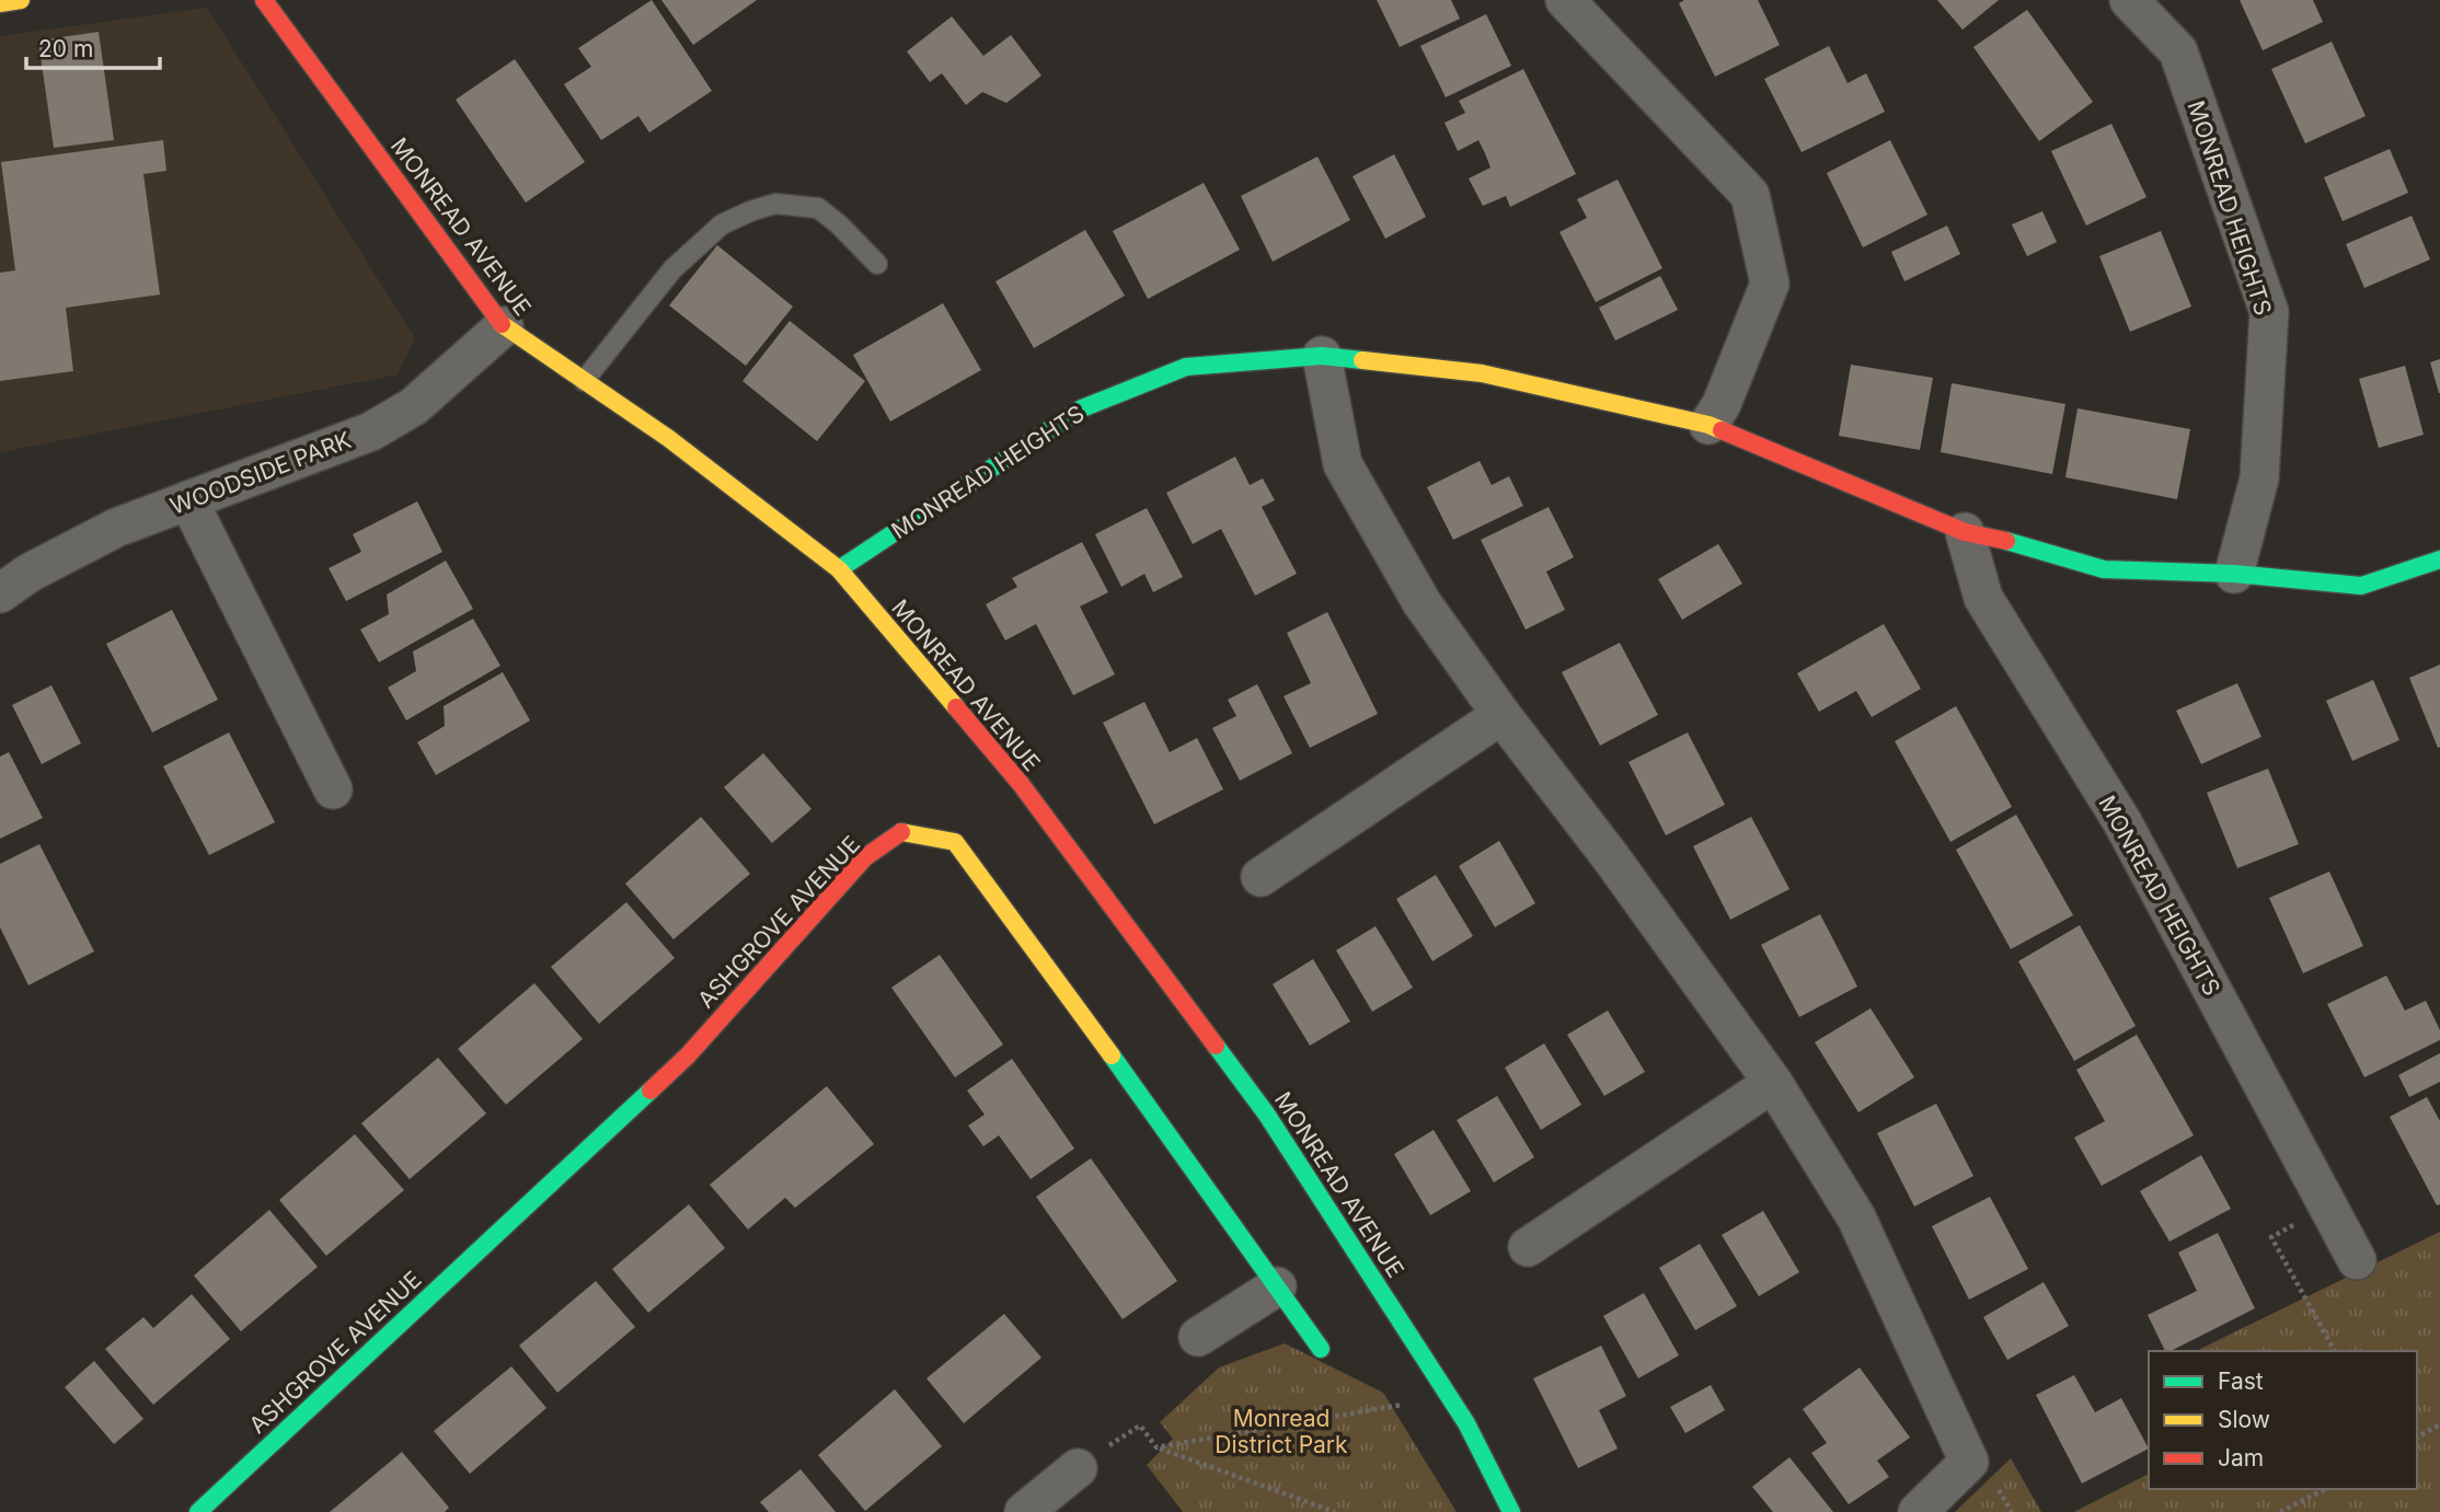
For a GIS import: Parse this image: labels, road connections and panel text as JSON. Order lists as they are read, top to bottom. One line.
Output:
{"streets":{"street":["MONREAD HEIGHTS","MONREAD AVENUE","WOODSIDE PARK","ASHGROVE AVENUE"]},"crossings":[["MONREAD HEIGHTS","MONREAD AVENUE"],["MONREAD AVENUE","WOODSIDE PARK"]],"parks":["Monread District Park"],"legend":["Fast","Slow","Jam"],"scale_bar":"20 m"}
